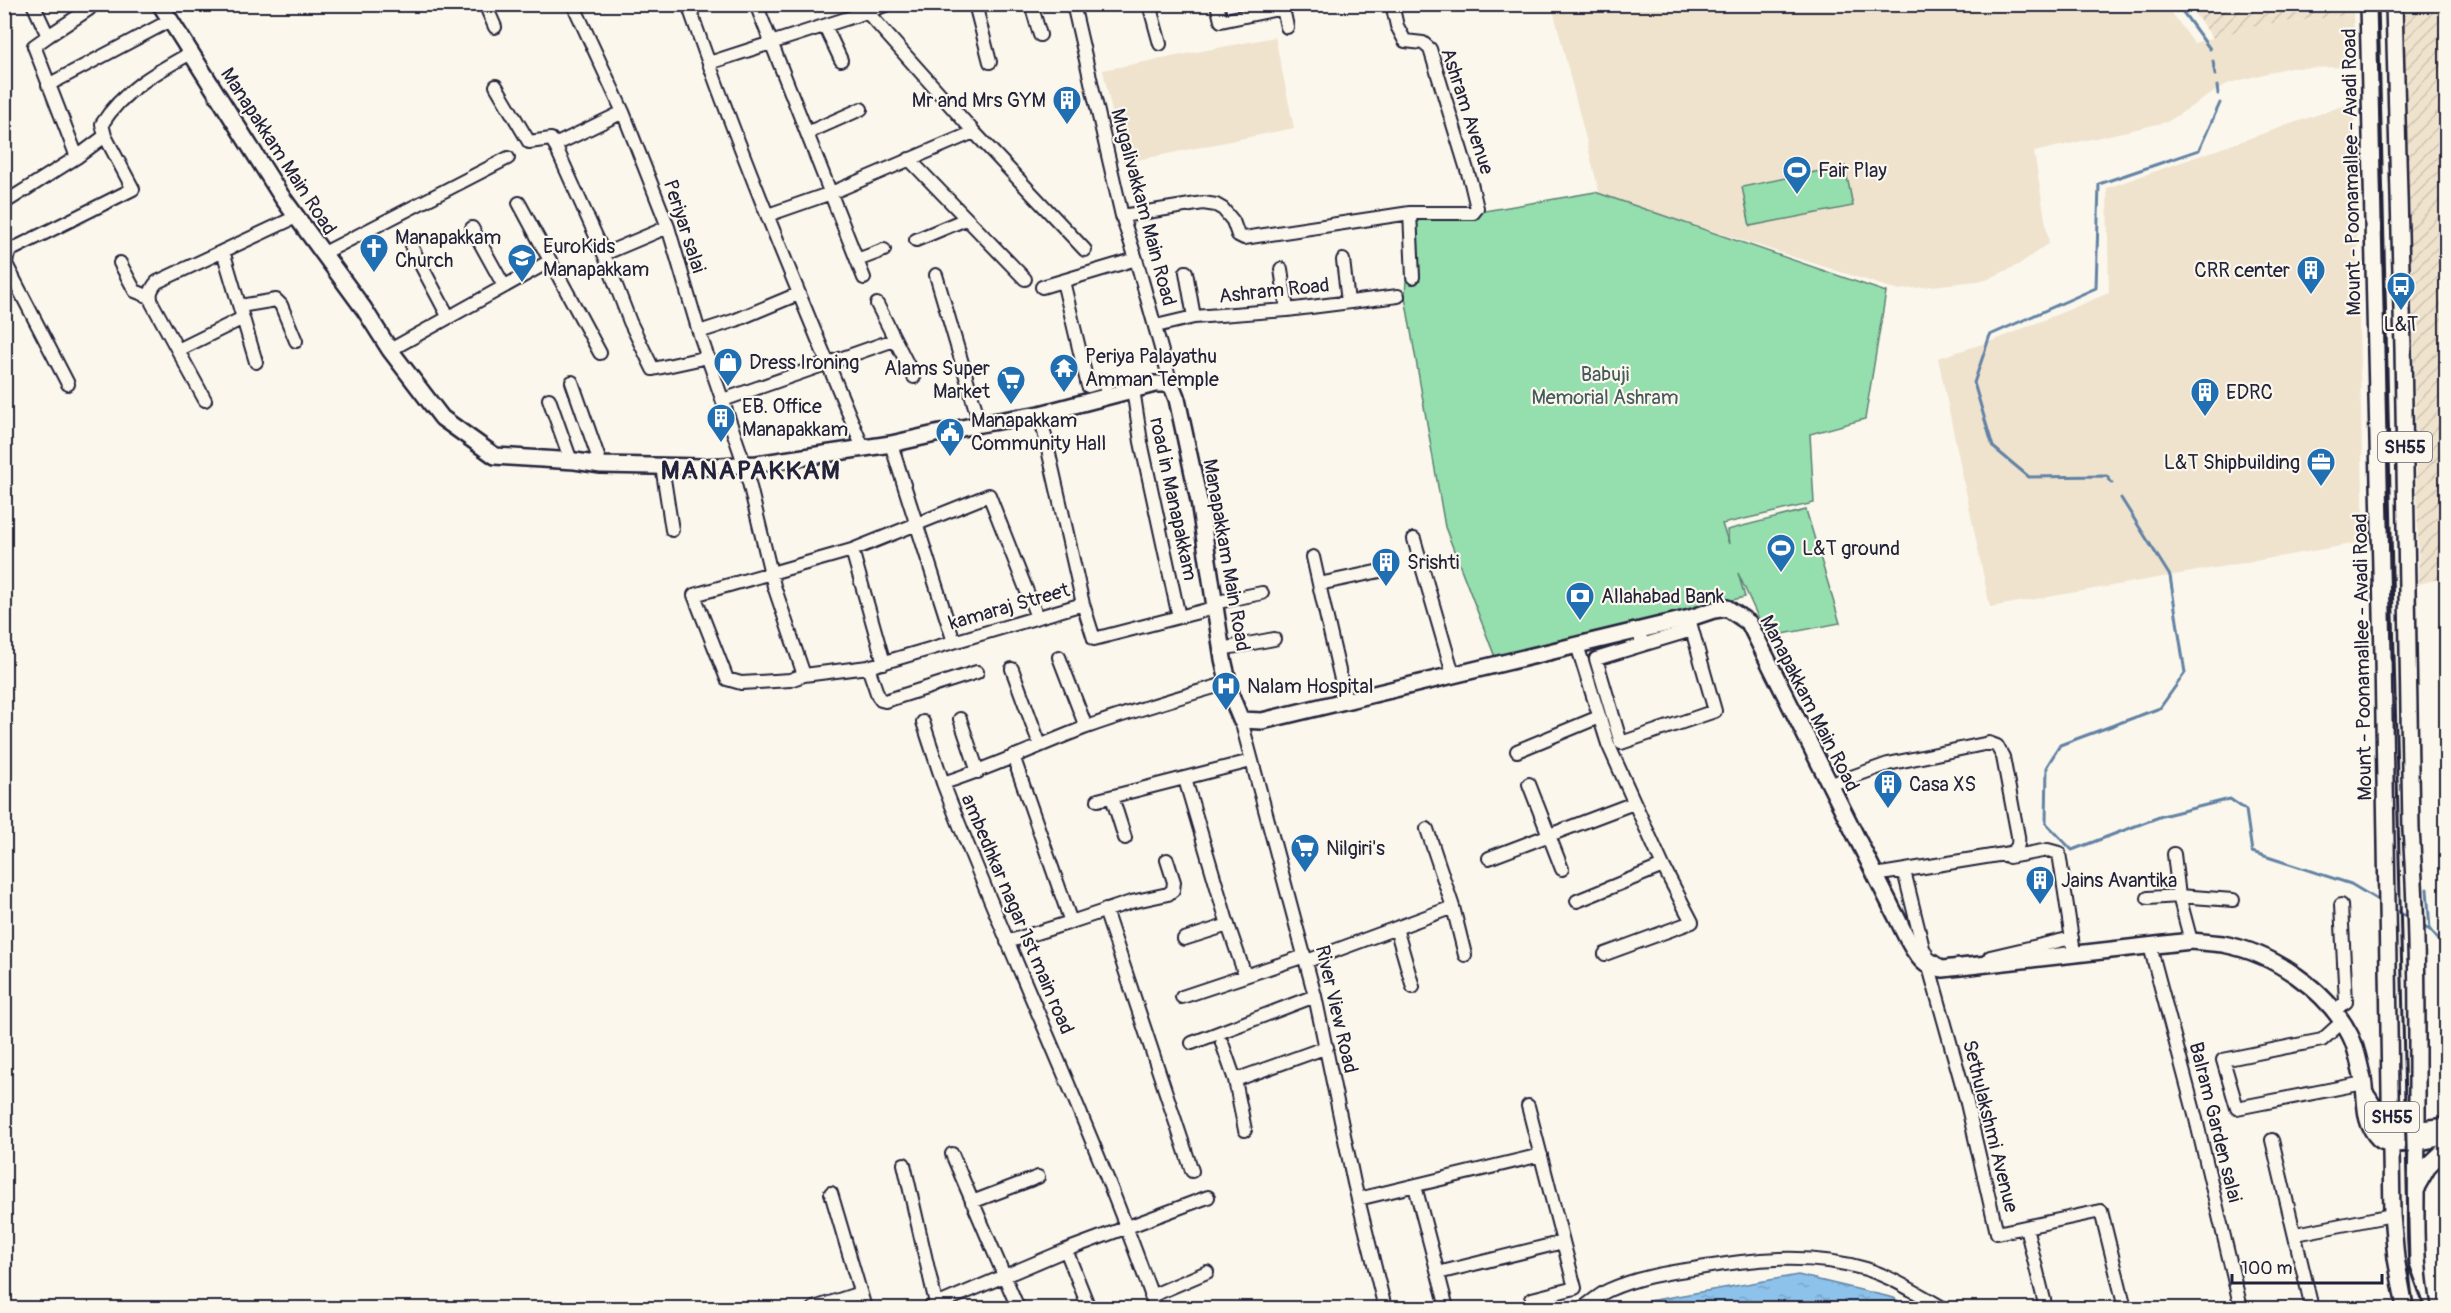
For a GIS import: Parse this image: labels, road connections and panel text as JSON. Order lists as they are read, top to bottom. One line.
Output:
{"streets":{"main road":["Manapakkam Main Road","Mount - Poonamallee - Avadi Road","SH55"],"street":["Ashram Avenue","Mugalivakkam Main Road","Periyar salai","Ashram Road","road in Manapakkam","kamaraj Street","ambedhkar nagar 1st main road","River View Road","Balram Garden salai","Sethulakshmi Avenue"]},"crossings":[["Manapakkam Main Road","Mugalivakkam Main Road"],["Manapakkam Main Road","Periyar salai"],["Manapakkam Main Road","road in Manapakkam"],["Manapakkam Main Road","kamaraj Street"],["Manapakkam Main Road","ambedhkar nagar 1st main road"],["Manapakkam Main Road","River View Road"],["Manapakkam Main Road","Sethulakshmi Avenue"],["Mugalivakkam Main Road","Ashram Road"],["Periyar salai","kamaraj Street"],["road in Manapakkam","kamaraj Street"]],"districts":["MANAPAKKAM"],"parks":["Babuji Memorial Ashram"],"places":{"building":["Mr and Mrs GYM","CRR center","EDRC","EB. Office Manapakkam","Srishti","Casa XS","Jains Avantika"],"sports":["Fair Play","L&T ground"],"church":["Manapakkam Church"],"school or university":["EuroKids Manapakkam"],"bus stop":["L&T"],"shop":["Dress Ironing"],"temple":["Periya Palayathu Amman Temple"],"supermarket":["Alams Super Market","Nilgiri's"],"public building":["Manapakkam Community Hall"],"office":["L&T Shipbuilding"],"bank":["Allahabad Bank"],"hospital":["Nalam Hospital"]},"scale_bar":"100 m"}
